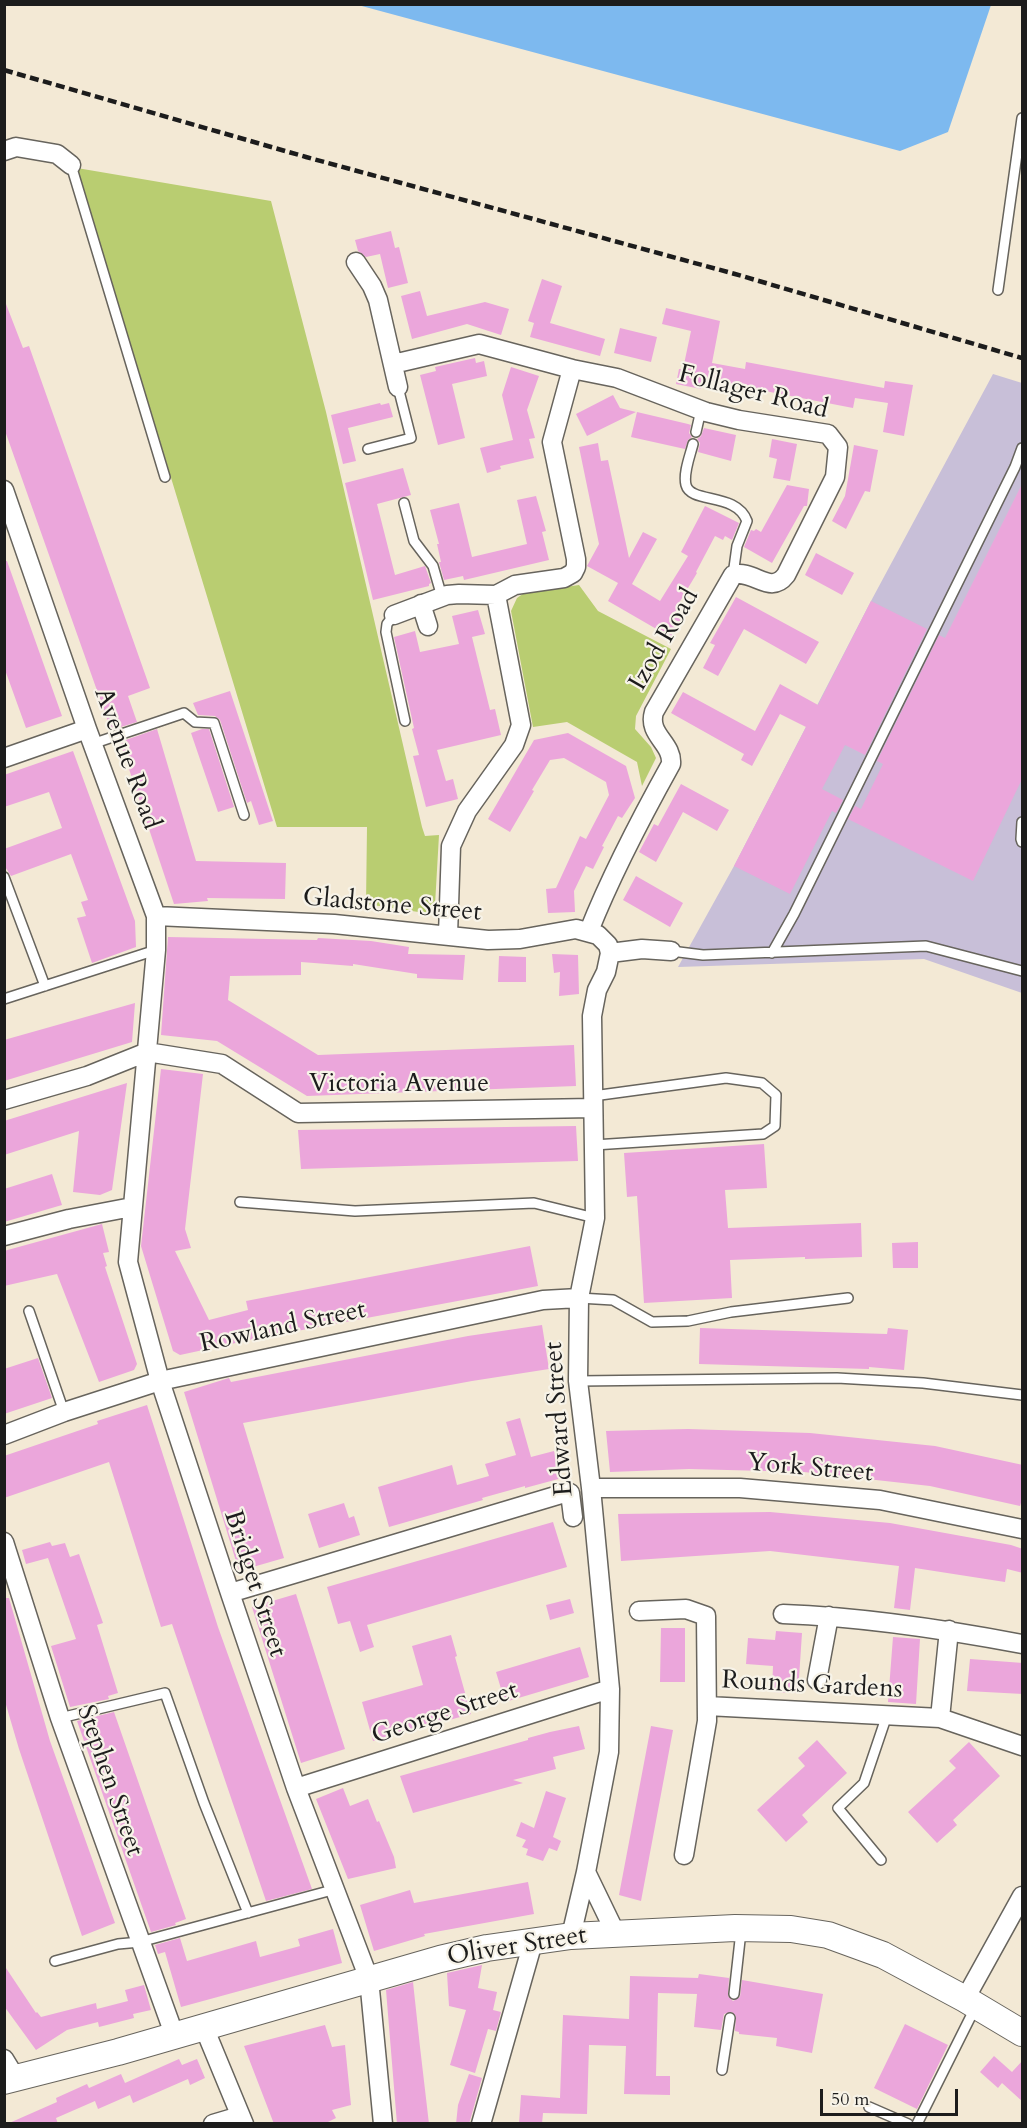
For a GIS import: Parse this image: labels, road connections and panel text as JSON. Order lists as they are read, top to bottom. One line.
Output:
{"streets":{"street":["Follager Road","Izod Road","Avenue Road","Gladstone Street","Victoria Avenue","Rowland Street","Edward Street","York Street","Bridget Street","Rounds Gardens","George Street","Stephen Street","Oliver Street"]},"crossings":[["Follager Road","Izod Road"],["Izod Road","Gladstone Street"],["Avenue Road","Gladstone Street"],["Avenue Road","Victoria Avenue"],["Avenue Road","Bridget Street"],["Victoria Avenue","Edward Street"],["Victoria Avenue","Bridget Street"],["Rowland Street","Edward Street"],["Rowland Street","Bridget Street"],["Edward Street","York Street"],["Edward Street","George Street"],["Edward Street","Oliver Street"],["Bridget Street","George Street"],["Bridget Street","Oliver Street"],["Stephen Street","Oliver Street"]],"scale_bar":"50 m"}
